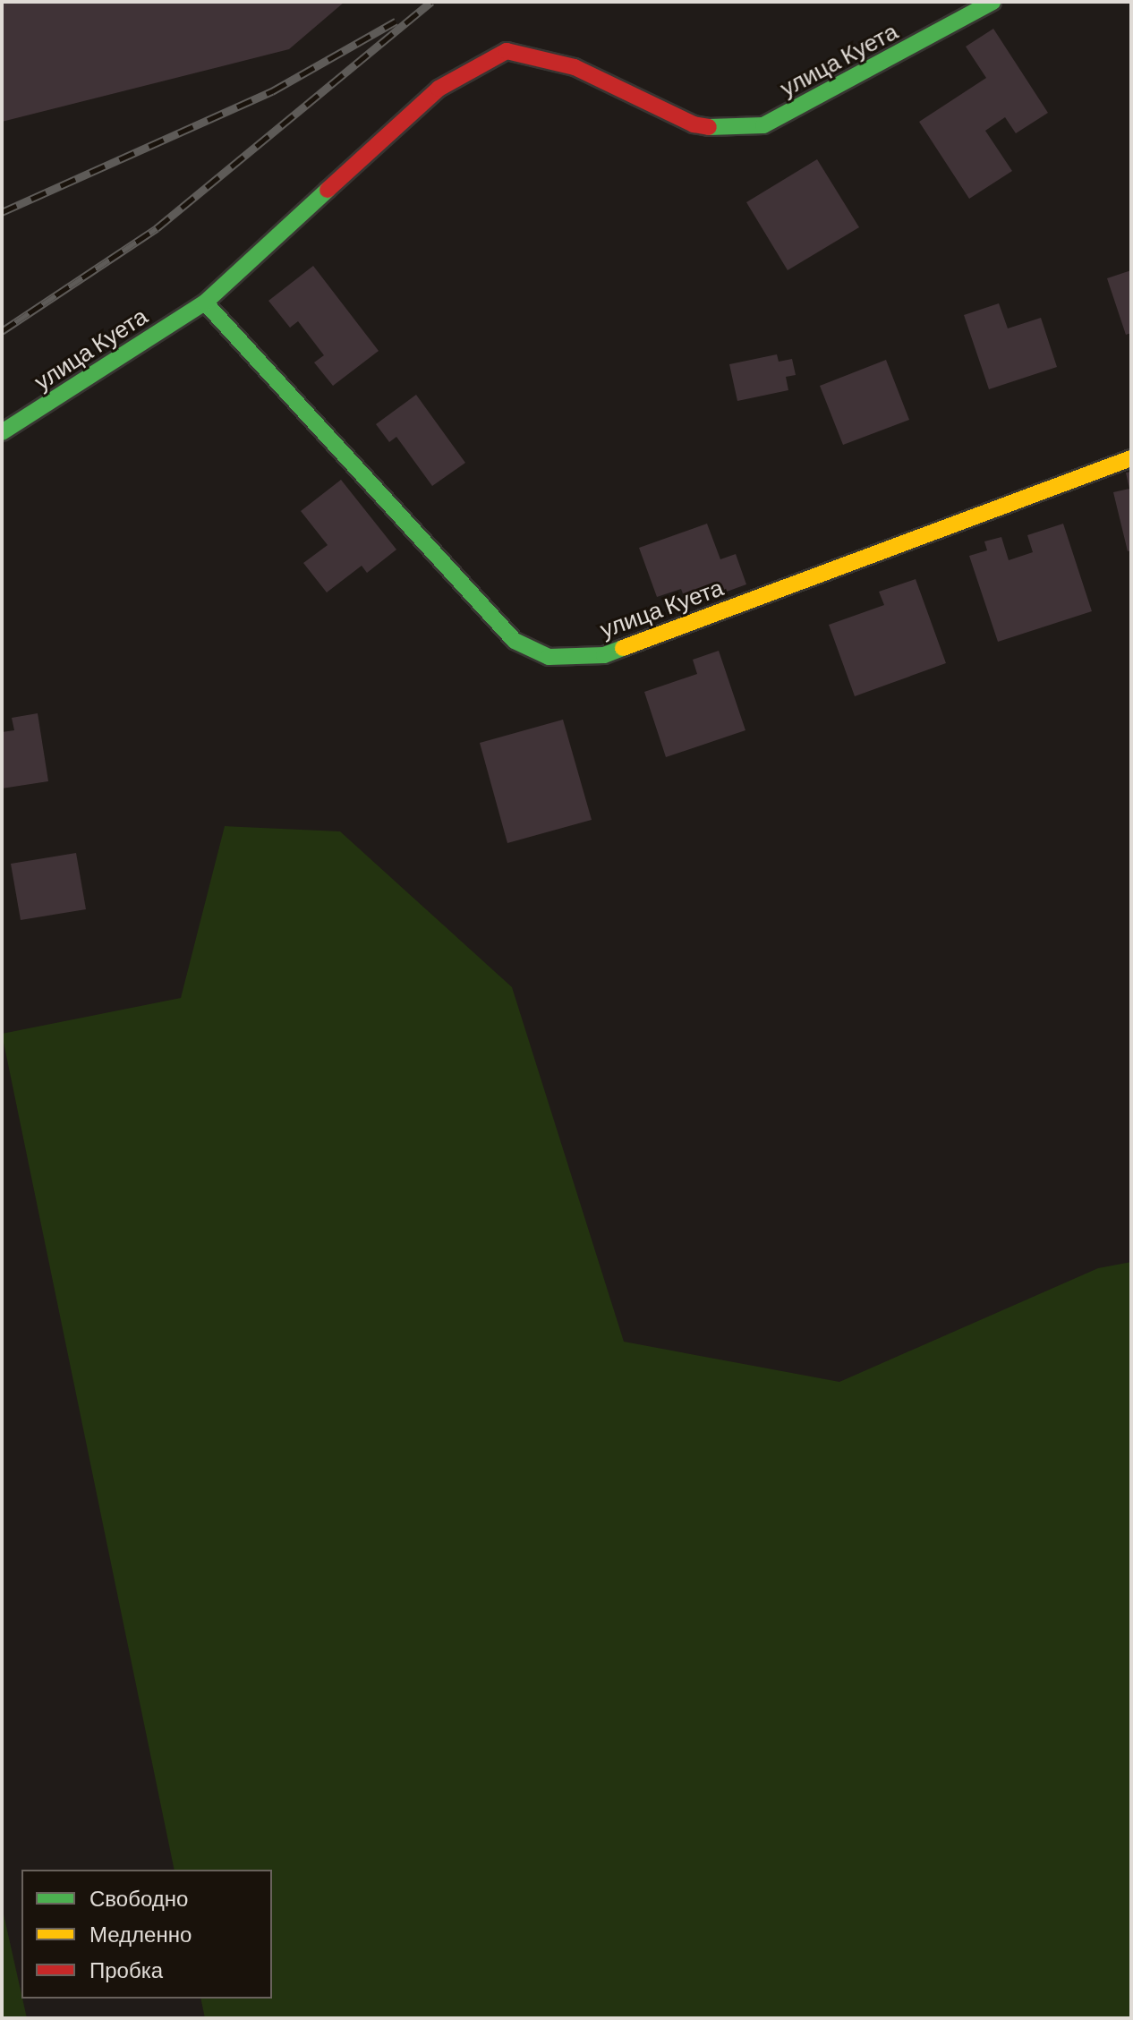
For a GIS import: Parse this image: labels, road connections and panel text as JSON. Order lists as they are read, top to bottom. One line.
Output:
{"streets":{"street":["улица Куета"]},"legend":["Свободно","Медленно","Пробка"]}
